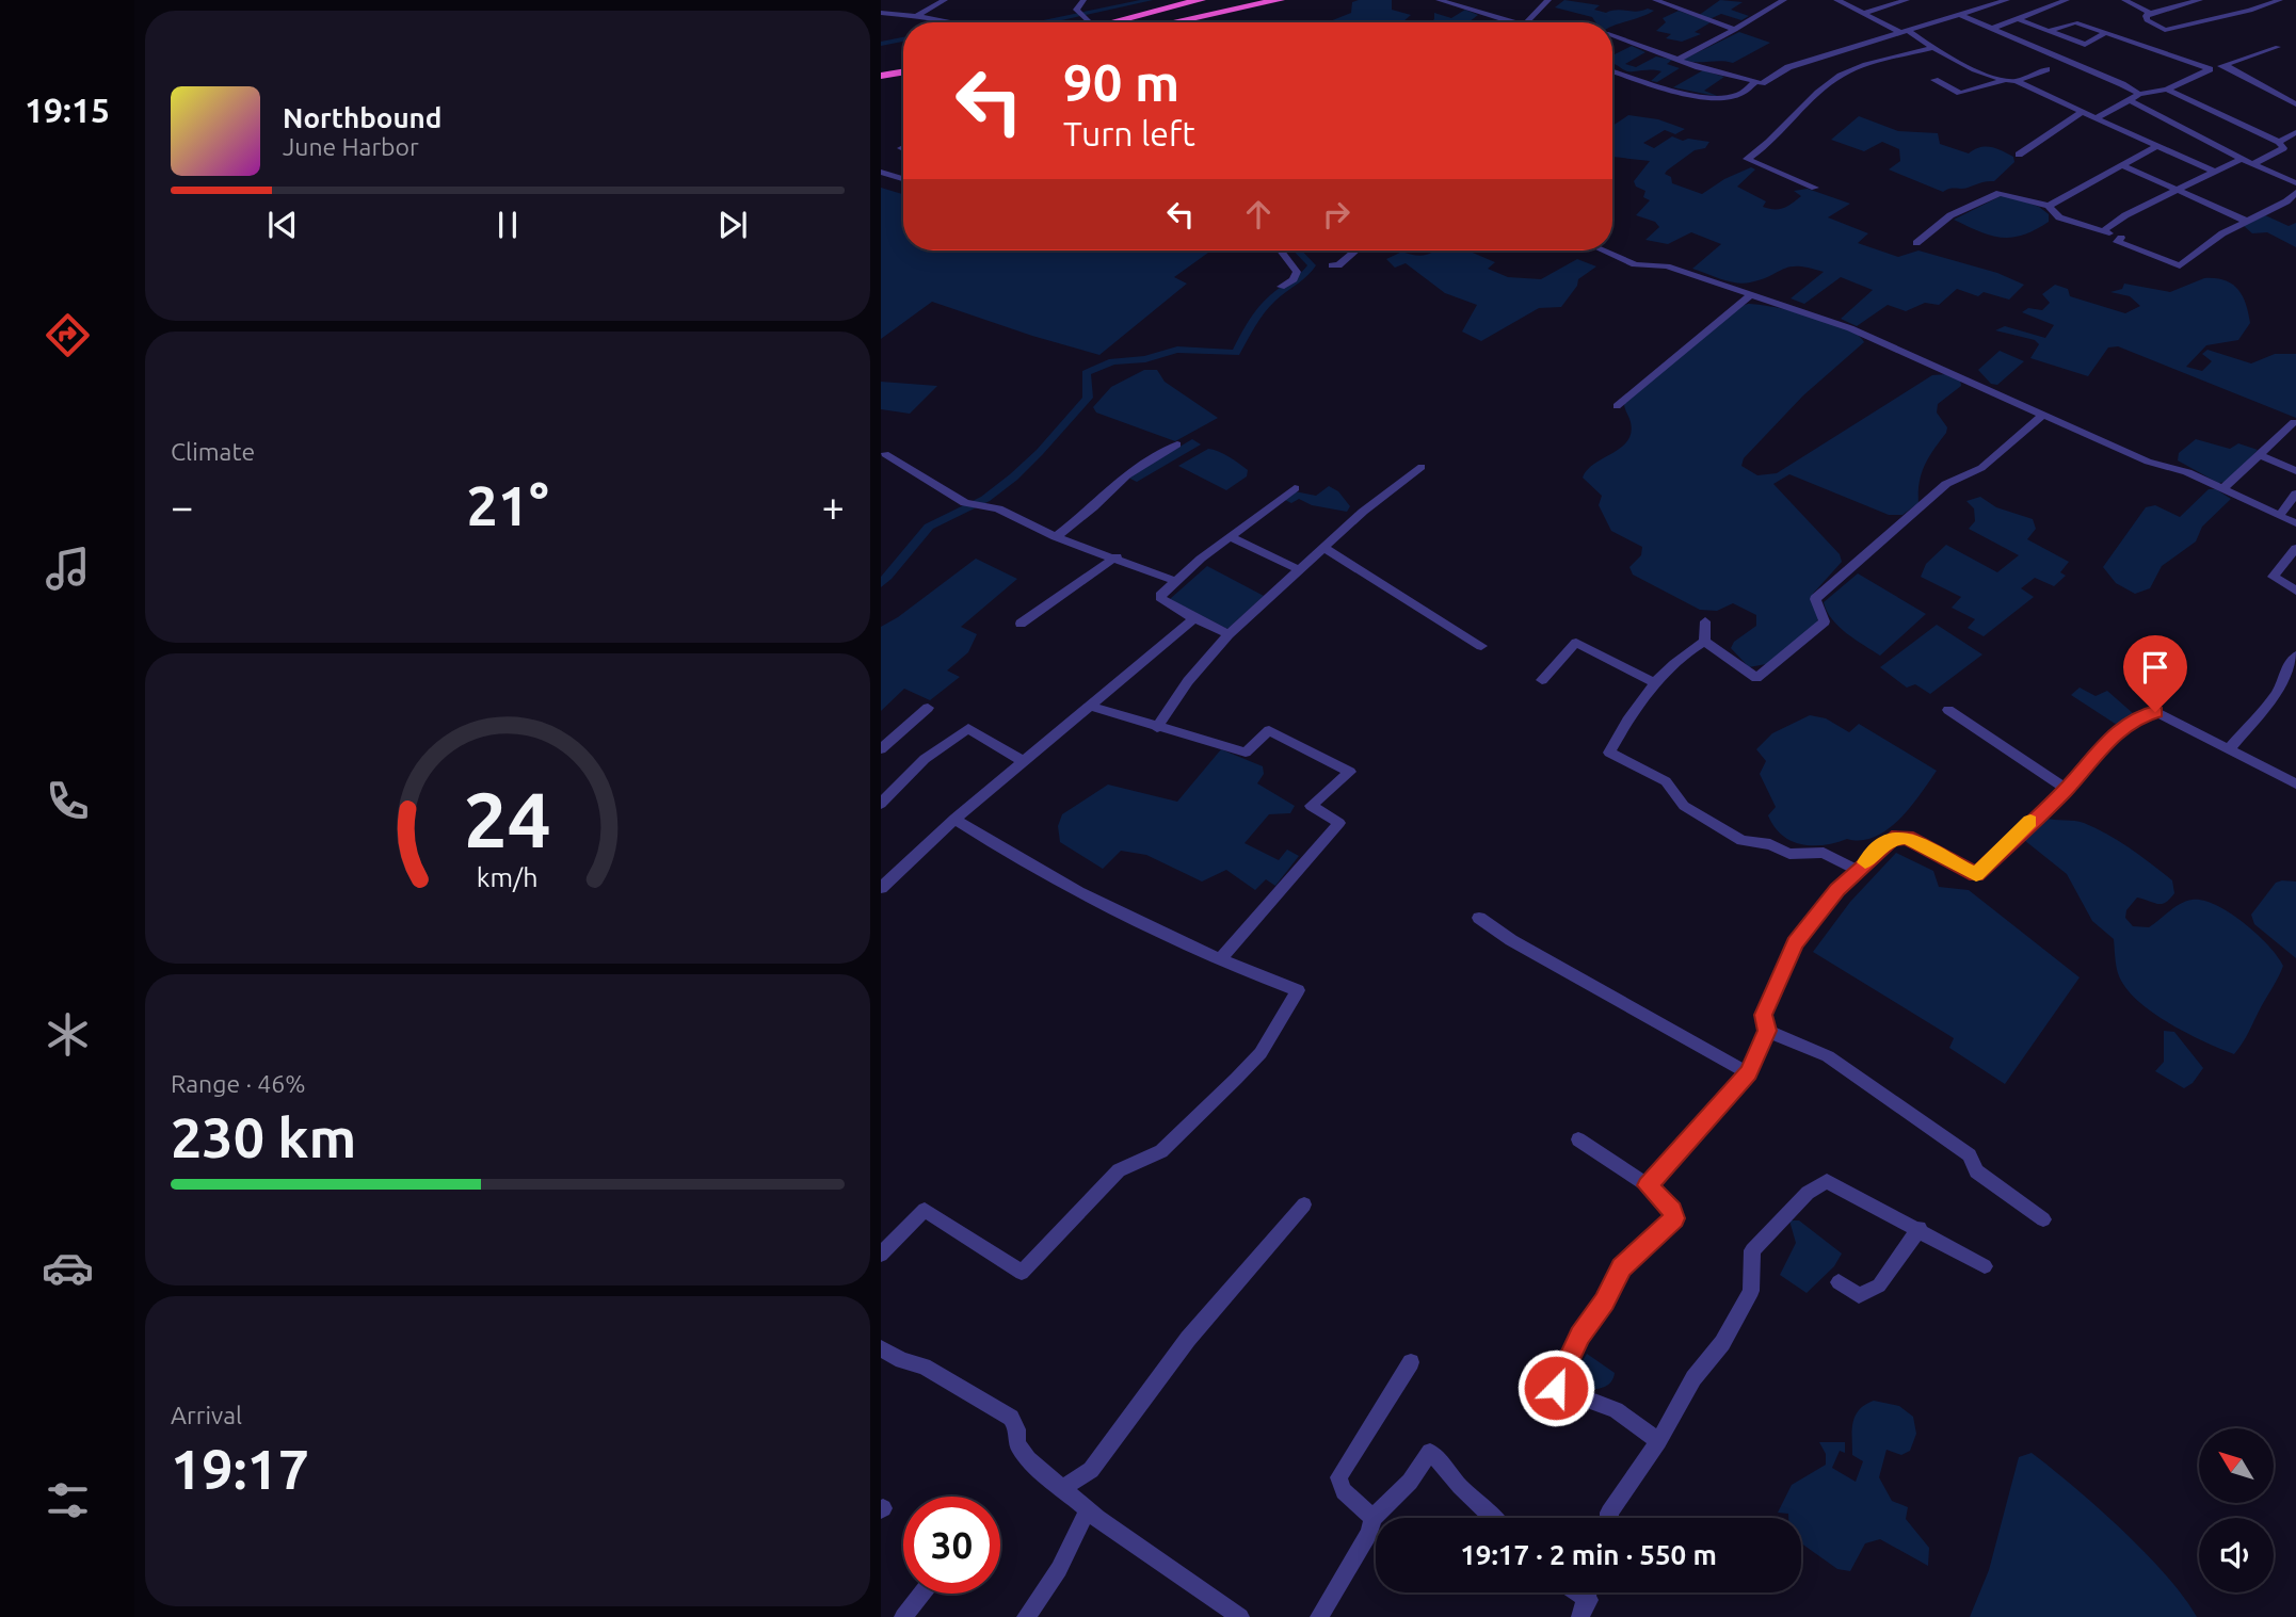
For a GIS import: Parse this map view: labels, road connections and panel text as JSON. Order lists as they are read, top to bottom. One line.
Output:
{"north":"top left","page":{"tabs":"19:15","turn":["90 m","Turn left"],"song":["Northbound","June Harbor"],"tile":["Climate",["Range · 46%","230 km"],["Arrival","19:17"]],"heat":["−","21°","+"],"limit":"30","trip":"19:17 · 2 min · 550 m","gauge":["24","km/h"]}}
